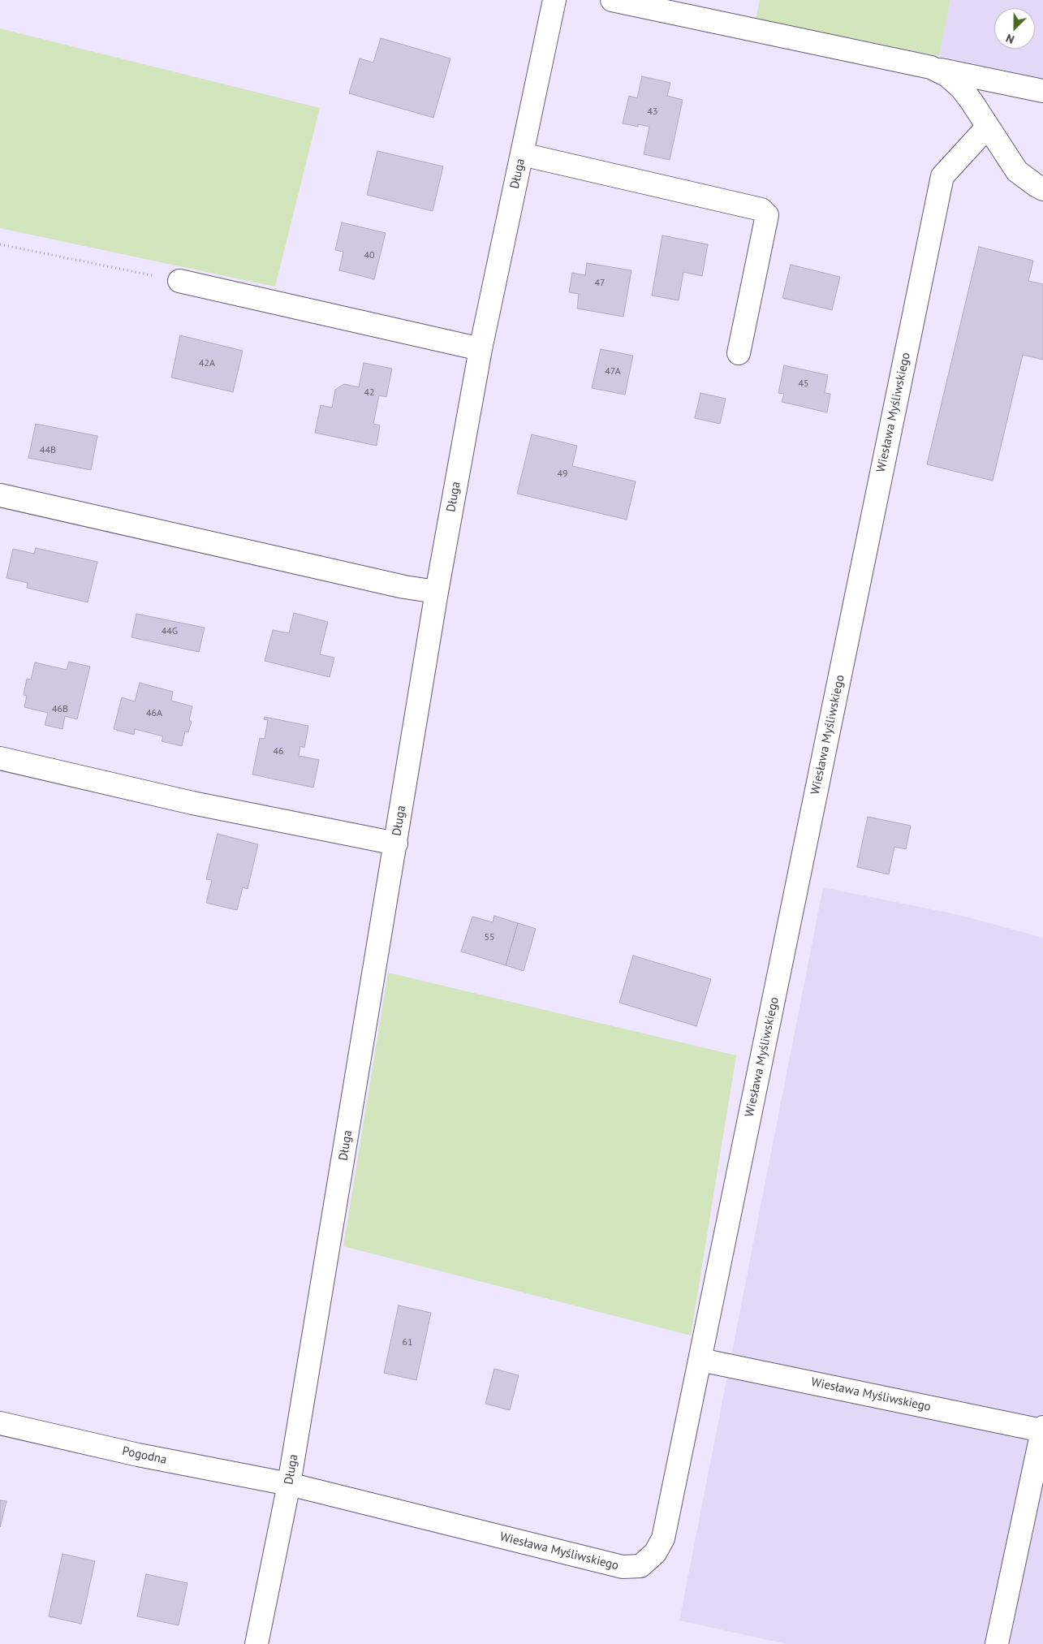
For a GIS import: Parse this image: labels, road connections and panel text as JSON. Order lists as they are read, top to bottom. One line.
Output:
{"streets":{"street":["Długa","Wiesława Myśliwskiego","Pogodna"]},"crossings":[["Długa","Wiesława Myśliwskiego"],["Długa","Pogodna"],["Wiesława Myśliwskiego","Pogodna"]],"house_numbers":["43","40","47","42A","47A","45","42","44B","49","44G","46B","46A","46","55","61"],"north":"bottom left"}
